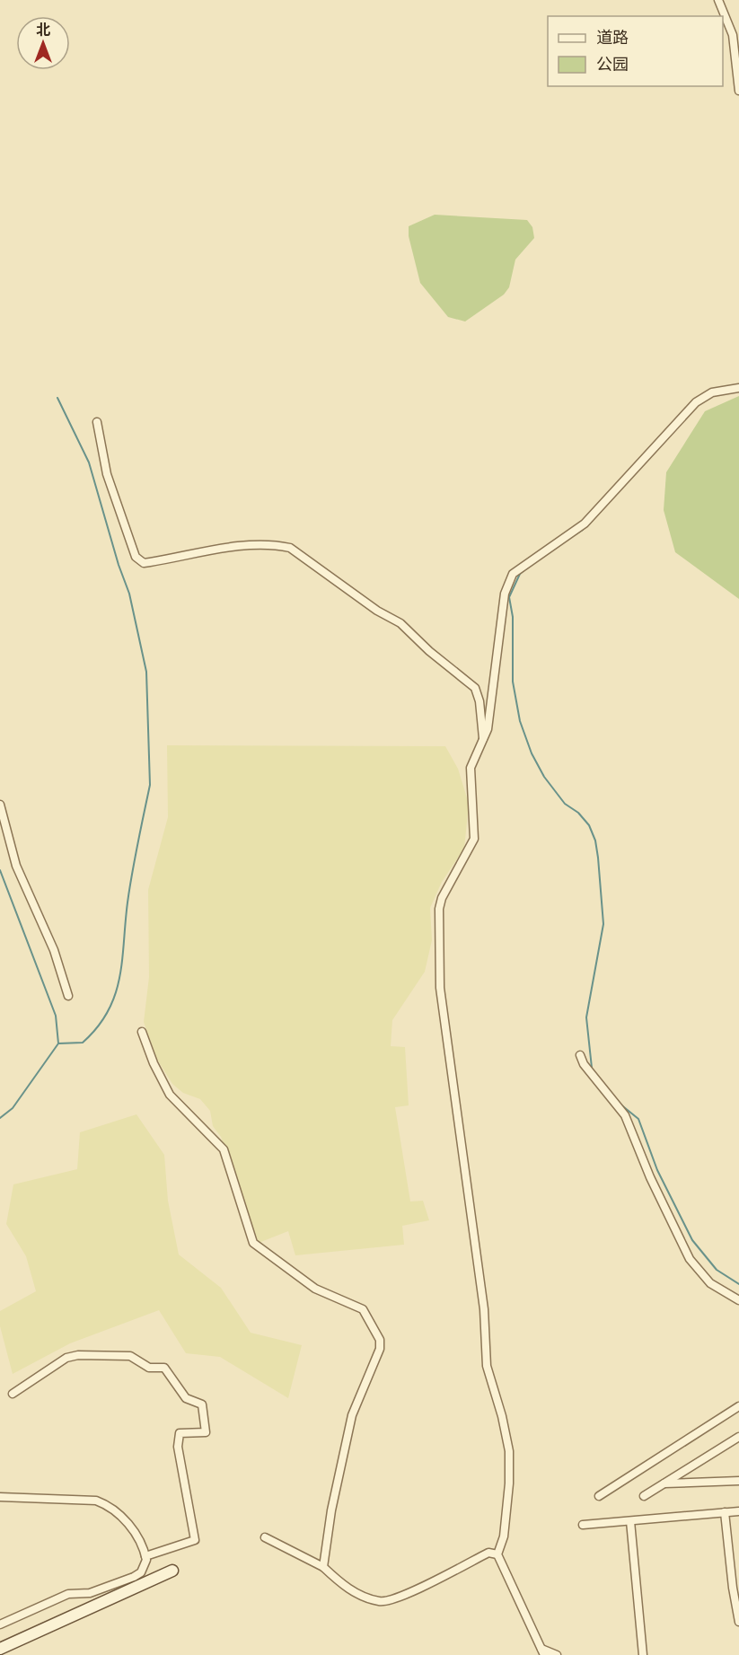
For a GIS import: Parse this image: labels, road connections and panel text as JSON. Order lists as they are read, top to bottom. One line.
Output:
{"legend":["道路","公园"],"north":"top"}
